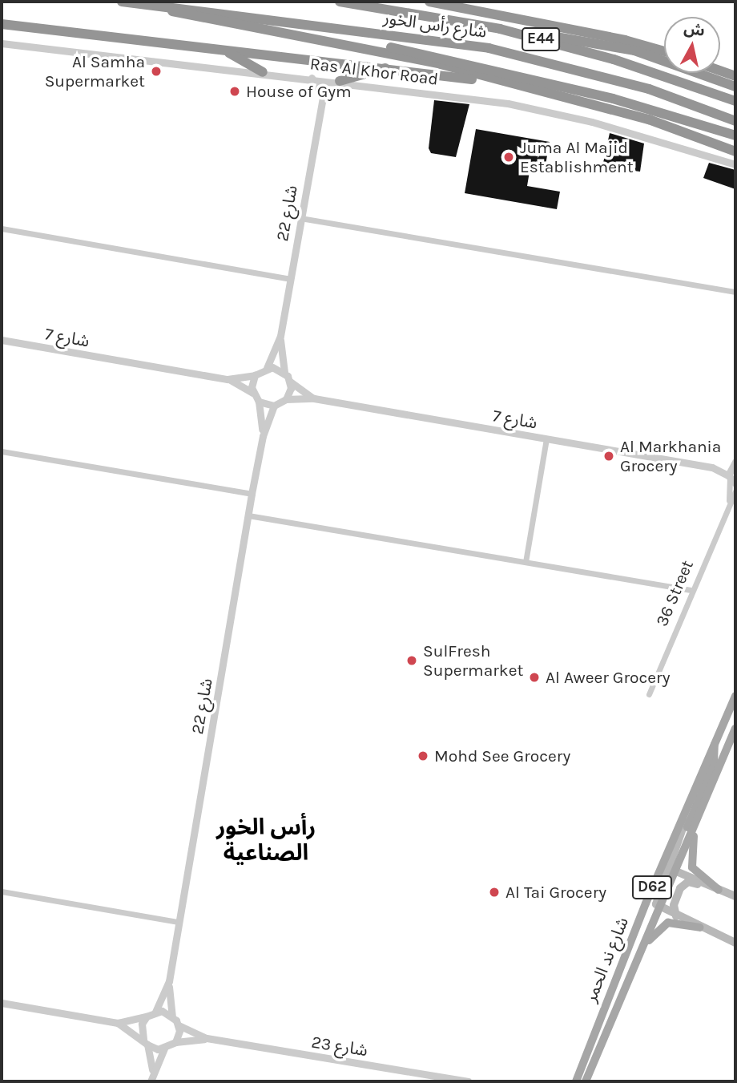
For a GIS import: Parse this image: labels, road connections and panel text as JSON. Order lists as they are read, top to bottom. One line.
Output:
{"streets":{"highway":["شارع رأس الخور","E44"],"main road":["D62","شارع ند الحمر"],"street":["Ras Al Khor Road","شارع 22","شارع 7","36 Street","شارع 23"]},"crossings":[["شارع 22","شارع 7"],["شارع 22","شارع 23"],["شارع 7","36 Street"]],"districts":["رأس الخور الصناعية"],"places":["Al Samha Supermarket","House of Gym","Juma Al Majid Establishment","Al Markhania Grocery","SulFresh Supermarket","Al Aweer Grocery","Mohd See Grocery","Al Tai Grocery"],"north":"top"}
